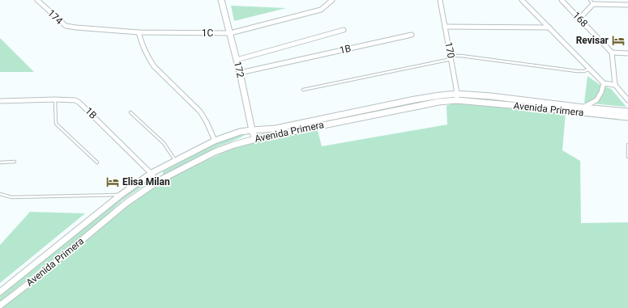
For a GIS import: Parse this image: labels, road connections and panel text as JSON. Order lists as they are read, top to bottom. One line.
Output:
{"streets":{"street":["174","168","1C","1B","170","172","Avenida Primera"]},"crossings":[["174","1C"],["1C","172"],["1B","172"],["1B","Avenida Primera"],["170","Avenida Primera"],["172","Avenida Primera"]],"places":{"hotel":["Revisar","Elisa Milan"]}}
